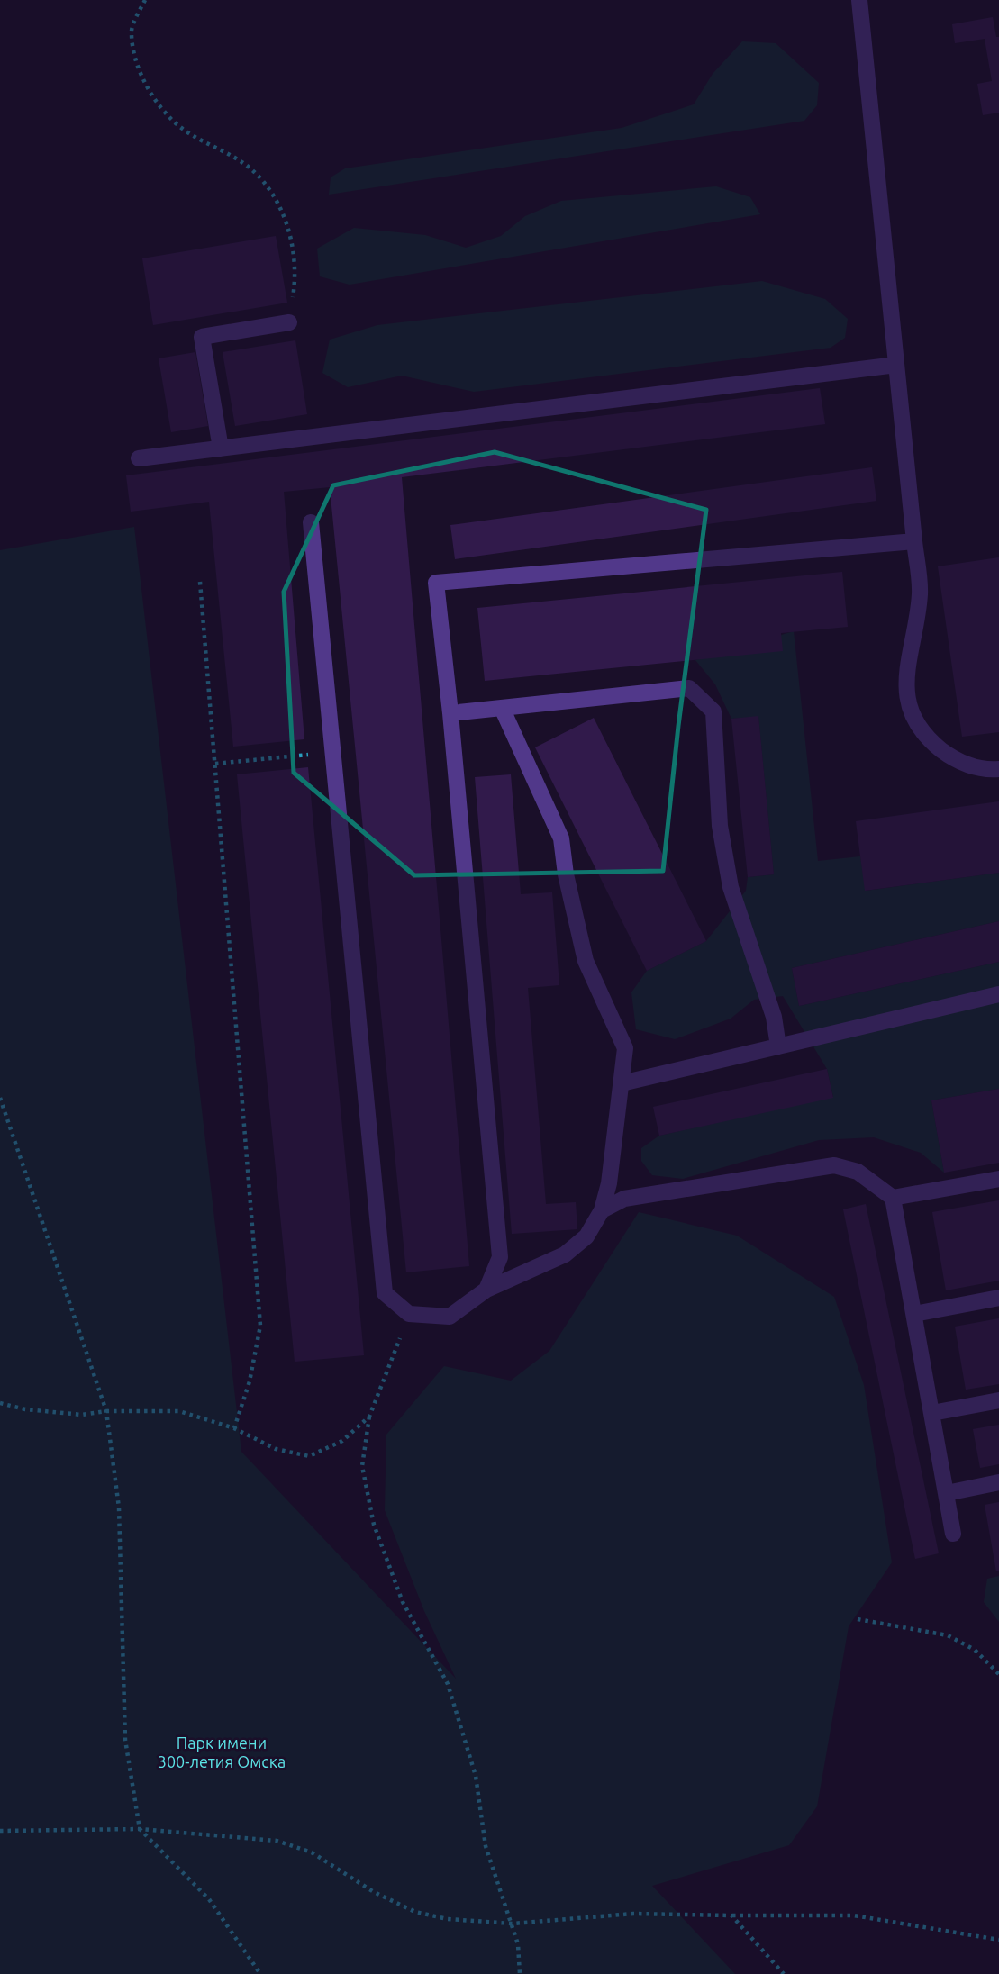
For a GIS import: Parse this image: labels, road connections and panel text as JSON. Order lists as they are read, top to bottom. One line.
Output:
{"parks":["Парк имени 300-летия Омска"]}
